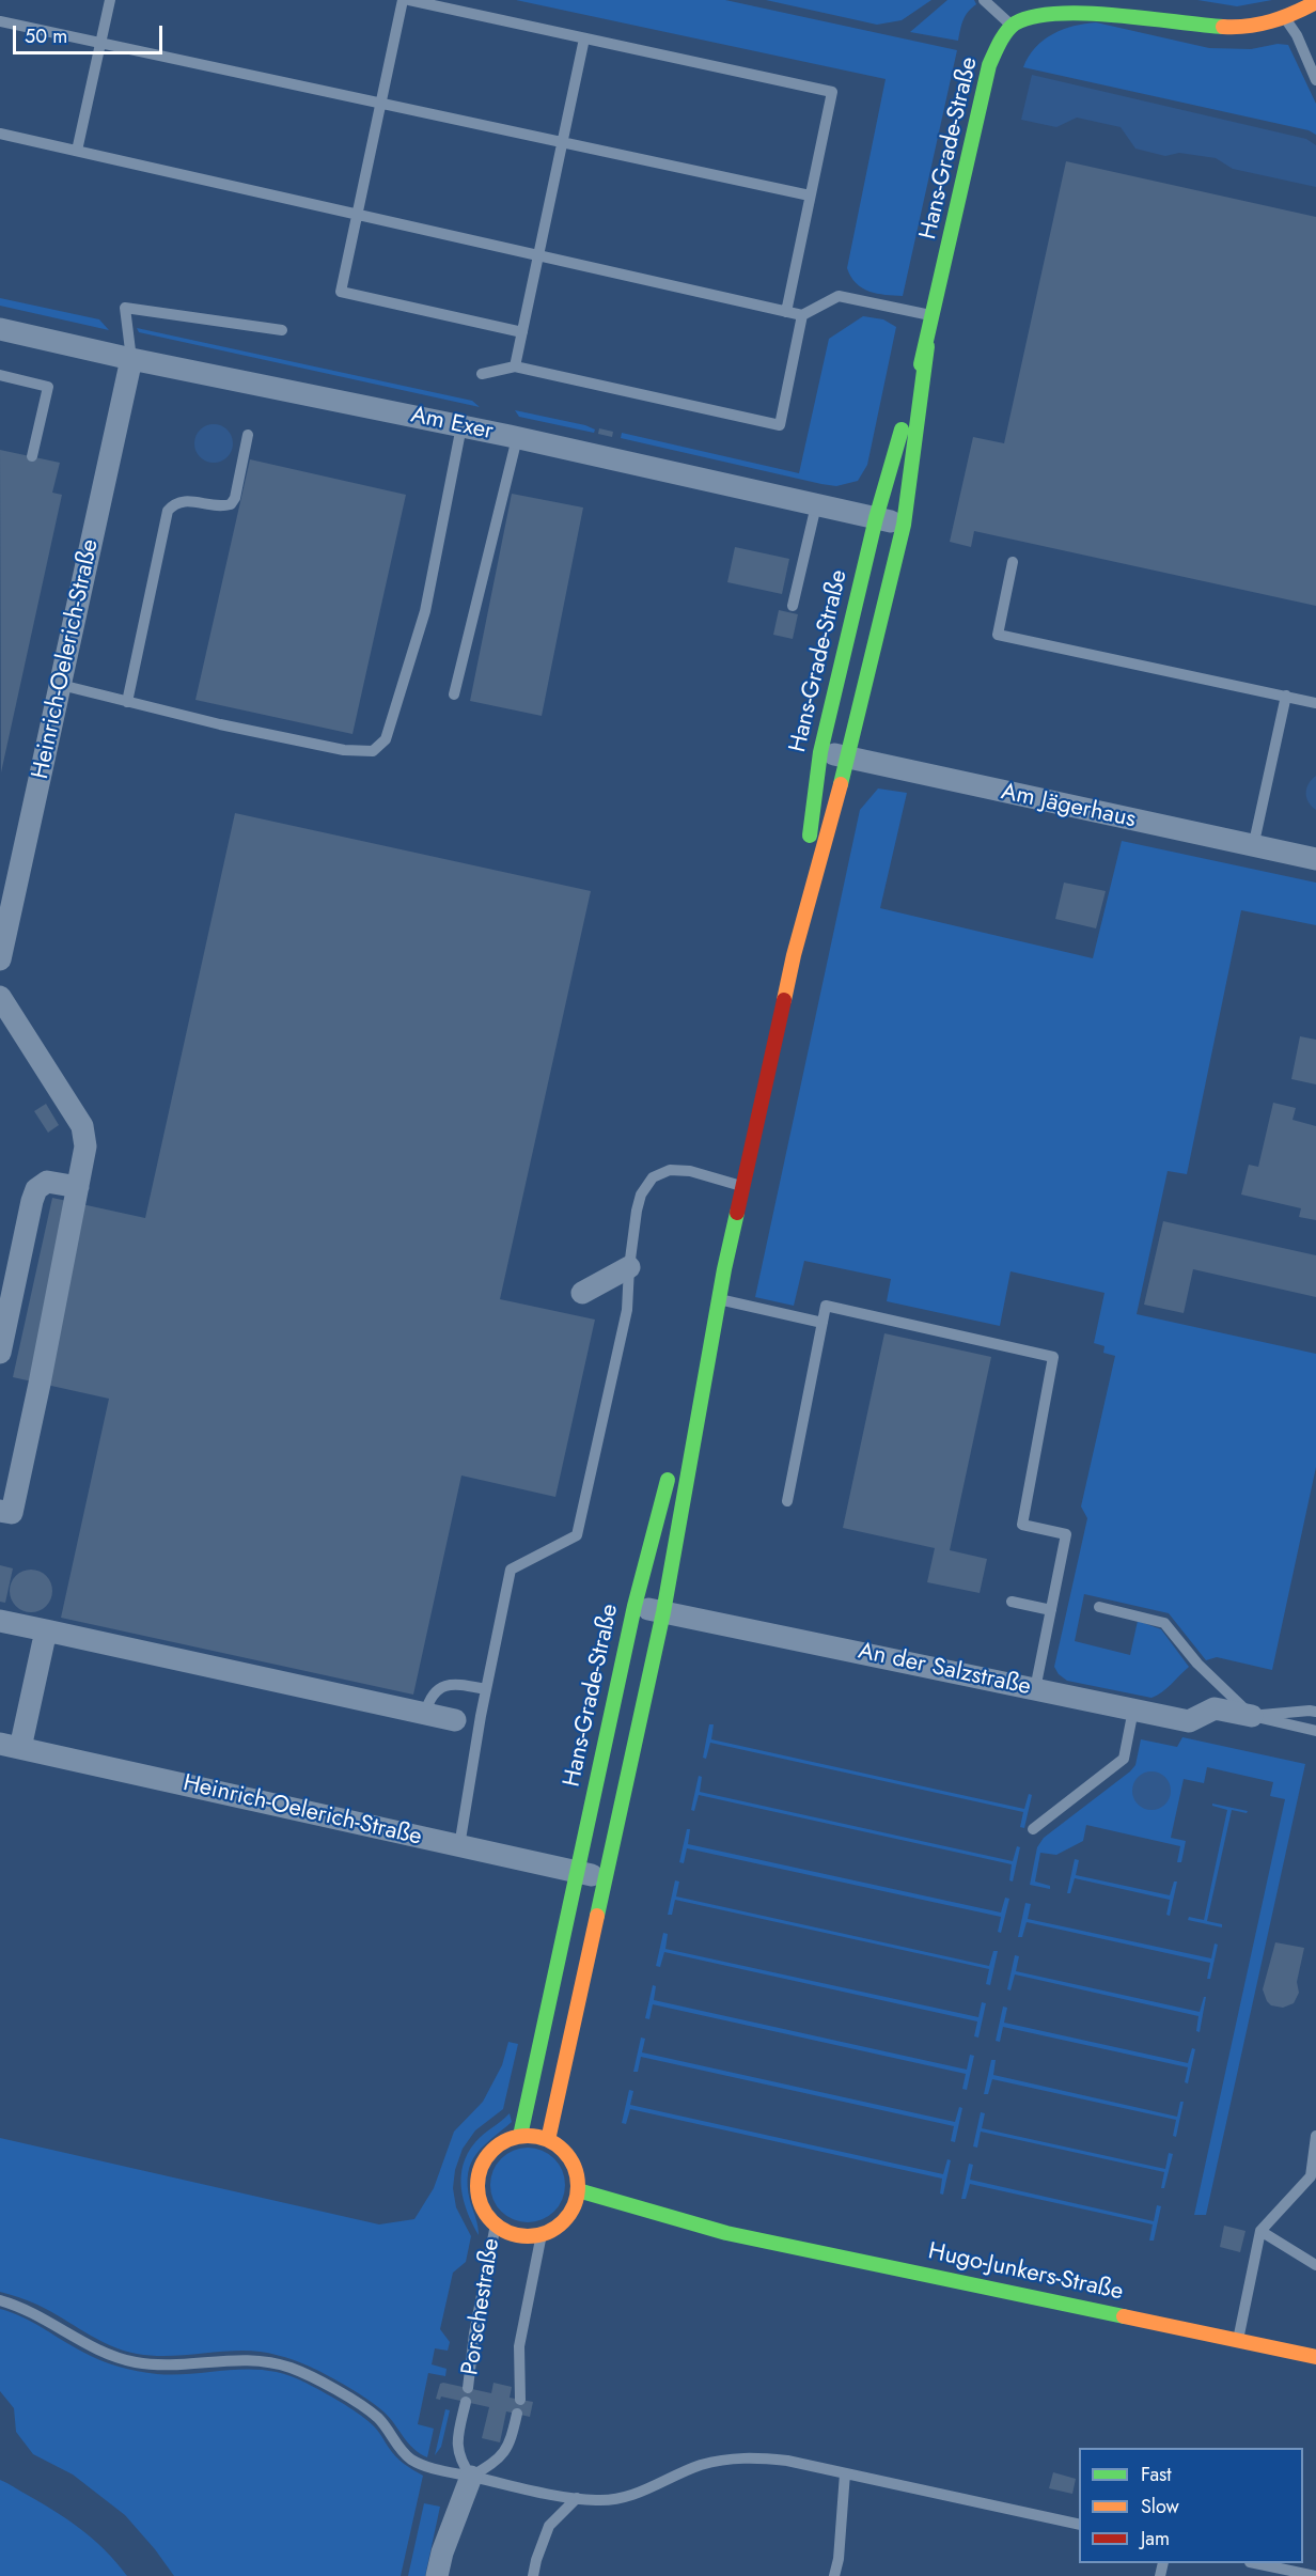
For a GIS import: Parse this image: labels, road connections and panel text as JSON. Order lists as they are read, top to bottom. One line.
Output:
{"streets":{"street":["Hans-Grade-Straße","Am Exer","Heinrich-Oelerich-Straße","Am Jägerhaus","An der Salzstraße","Hugo-Junkers-Straße"],"lane":["Porschestraße"]},"crossings":[["Hans-Grade-Straße","Am Exer"],["Hans-Grade-Straße","Heinrich-Oelerich-Straße"],["Hans-Grade-Straße","Am Jägerhaus"],["Hans-Grade-Straße","An der Salzstraße"],["Hans-Grade-Straße","Hugo-Junkers-Straße"],["Hans-Grade-Straße","Porschestraße"],["Am Exer","Heinrich-Oelerich-Straße"],["Hugo-Junkers-Straße","Porschestraße"]],"legend":["Fast","Slow","Jam"],"scale_bar":"50 m"}
